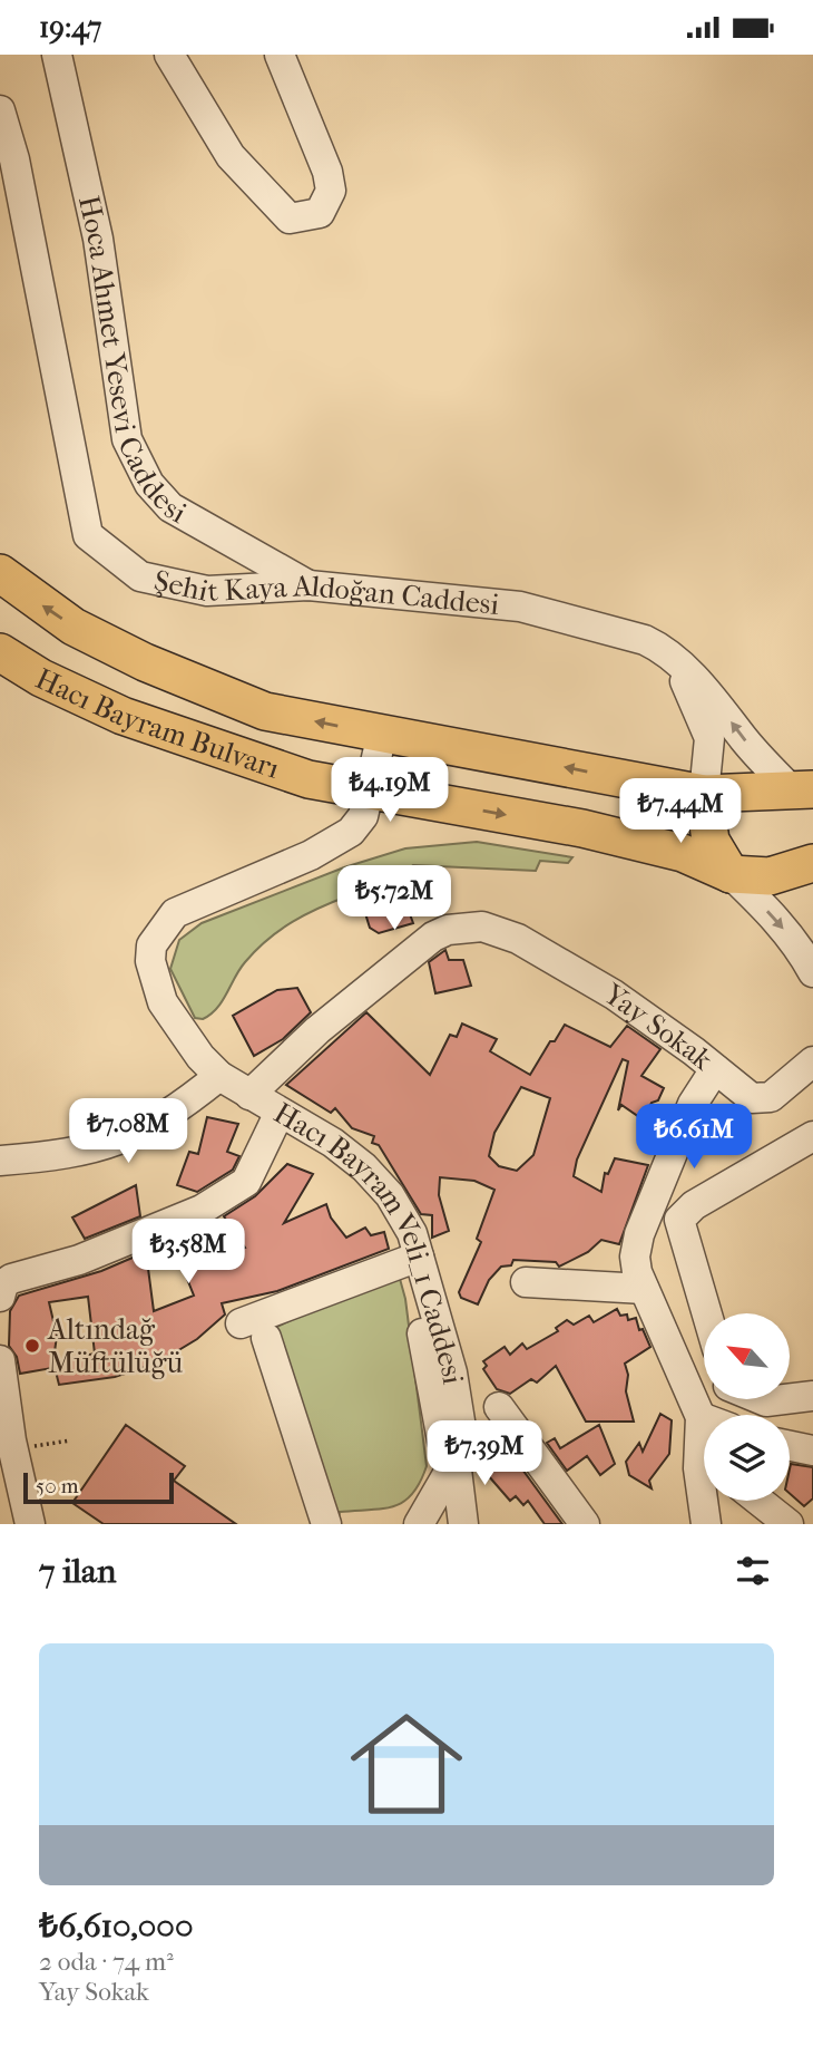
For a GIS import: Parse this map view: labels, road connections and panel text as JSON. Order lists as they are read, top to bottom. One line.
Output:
{"streets":{"main road":["Hacı Bayram Bulvarı"],"street":["Hoca Ahmet Yesevi Caddesi","Şehit Kaya Aldoğan Caddesi","Yay Sokak","Hacı Bayram Veli_1 Caddesi"]},"crossings":[["Hoca Ahmet Yesevi Caddesi","Şehit Kaya Aldoğan Caddesi"],["Şehit Kaya Aldoğan Caddesi","Hacı Bayram Bulvarı"],["Hacı Bayram Bulvarı","Hacı Bayram Veli_1 Caddesi"],["Yay Sokak","Hacı Bayram Veli_1 Caddesi"]],"places":["Altındağ Müftülüğü"],"scale_bar":"50 m","north":"top left","page":{"status":"19:47","price":["₺4.19M","₺7.44M","₺5.72M","₺7.08M","₺6.61M","₺3.58M","₺7.39M"],"scale":"50 m","heading":"7 ilan","list":[{"name":"₺6,610,000","note":"2 oda · 74 m² · Yay Sokak"}]}}
